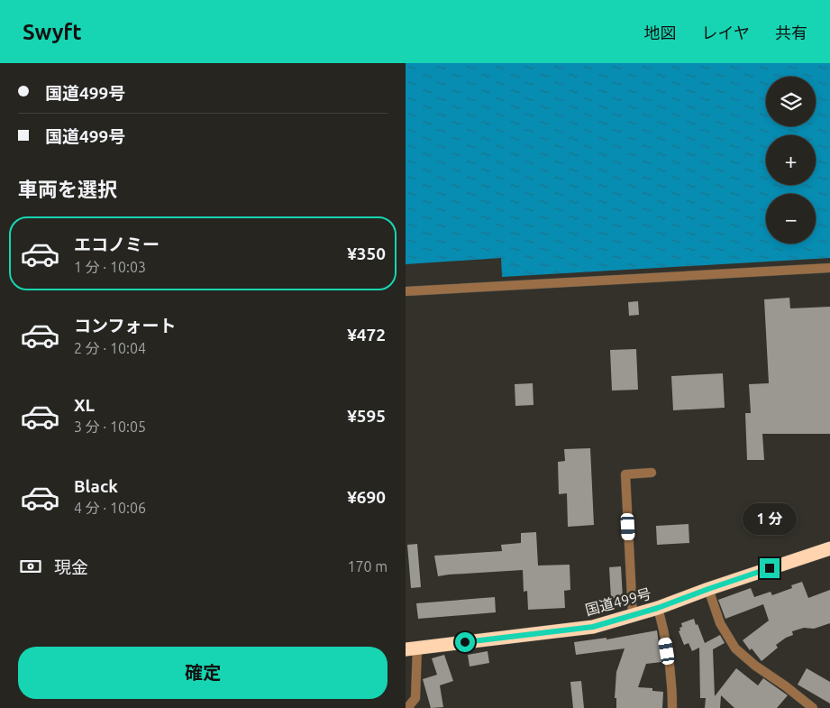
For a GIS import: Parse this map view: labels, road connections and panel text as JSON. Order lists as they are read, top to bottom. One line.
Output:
{"streets":{"highway":["国道499号"]},"page":{"header":"Swyft","nav":["地図","レイヤ","共有"],"banner":["国道499号","国道499号"],"map_buttons":["+","−"],"heading":"車両を選択","list":[{"name":"エコノミー","note":"1 分 · 10:03","value":"¥350"},{"name":"コンフォート","note":"2 分 · 10:04","value":"¥472"},{"name":"XL","note":"3 分 · 10:05","value":"¥595"},{"name":"Black","note":"4 分 · 10:06","value":"¥690"}],"bubble":"1 分","pay":["現金","170 m"],"buttons":"確定"}}
